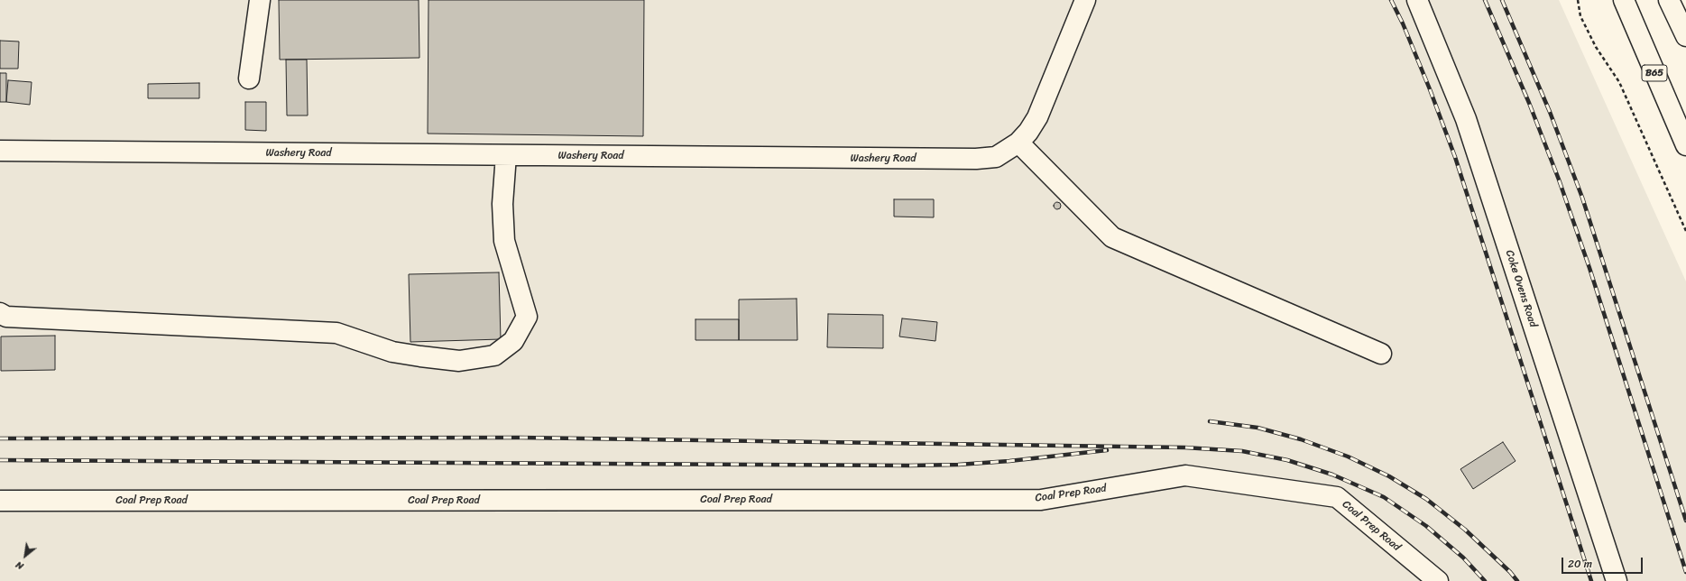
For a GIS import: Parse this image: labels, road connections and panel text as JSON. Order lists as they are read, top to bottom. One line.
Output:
{"streets":{"street":["B65","Washery Road","Coke Ovens Road","Coal Prep Road"]},"scale_bar":"20 m","north":"bottom left"}
